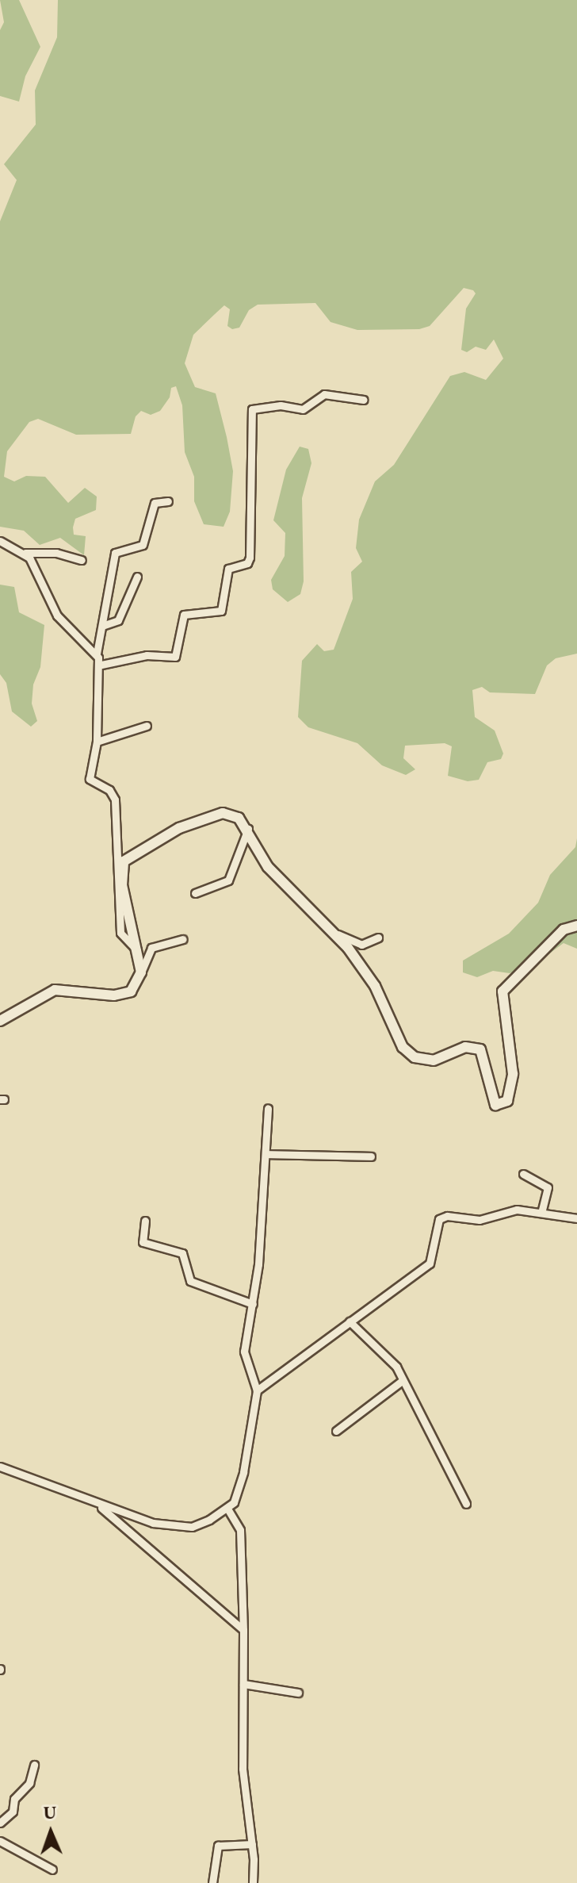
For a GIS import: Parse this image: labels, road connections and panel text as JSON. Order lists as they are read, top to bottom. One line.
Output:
{"north":"top"}
